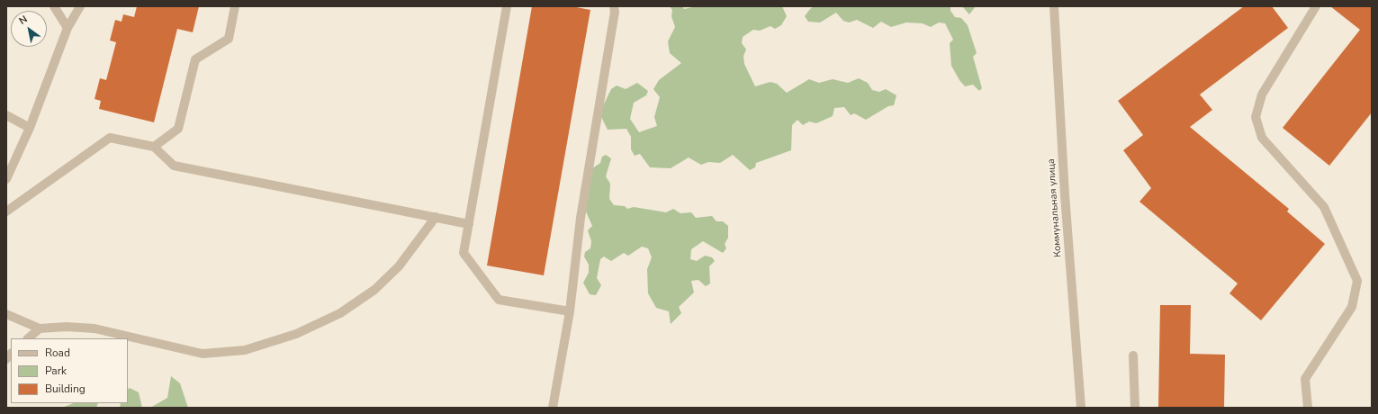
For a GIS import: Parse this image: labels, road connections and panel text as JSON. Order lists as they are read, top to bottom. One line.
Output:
{"streets":{"street":["Коммунальная улица"]},"legend":["Road","Park","Building"],"north":"top left"}
